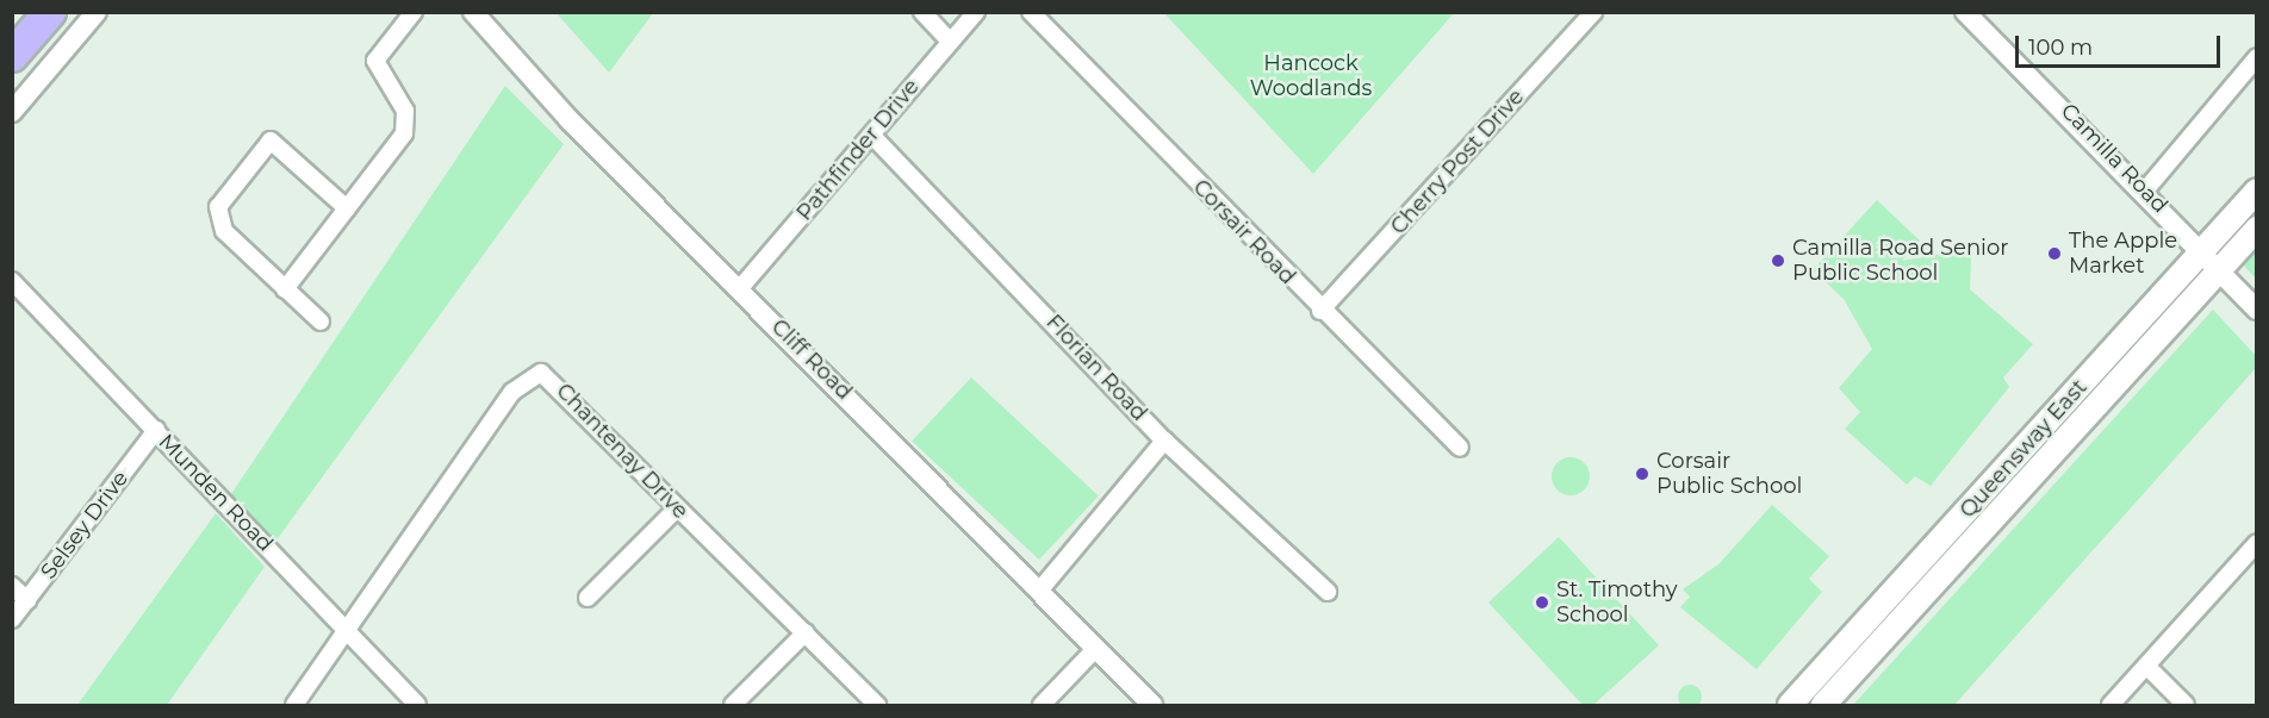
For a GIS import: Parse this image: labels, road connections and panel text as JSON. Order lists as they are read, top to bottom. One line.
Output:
{"streets":{"main road":["Queensway East"],"street":["Pathfinder Drive","Camilla Road","Cherry Post Drive","Corsair Road","Cliff Road","Florian Road","Chantenay Drive","Munden Road","Selsey Drive"]},"crossings":[["Pathfinder Drive","Cliff Road"],["Pathfinder Drive","Florian Road"],["Camilla Road","Queensway East"],["Cherry Post Drive","Corsair Road"],["Chantenay Drive","Munden Road"],["Munden Road","Selsey Drive"]],"parks":["Hancock Woodlands"],"places":["The Apple Market","Camilla Road Senior Public School","Corsair Public School","St. Timothy School"],"scale_bar":"100 m"}
